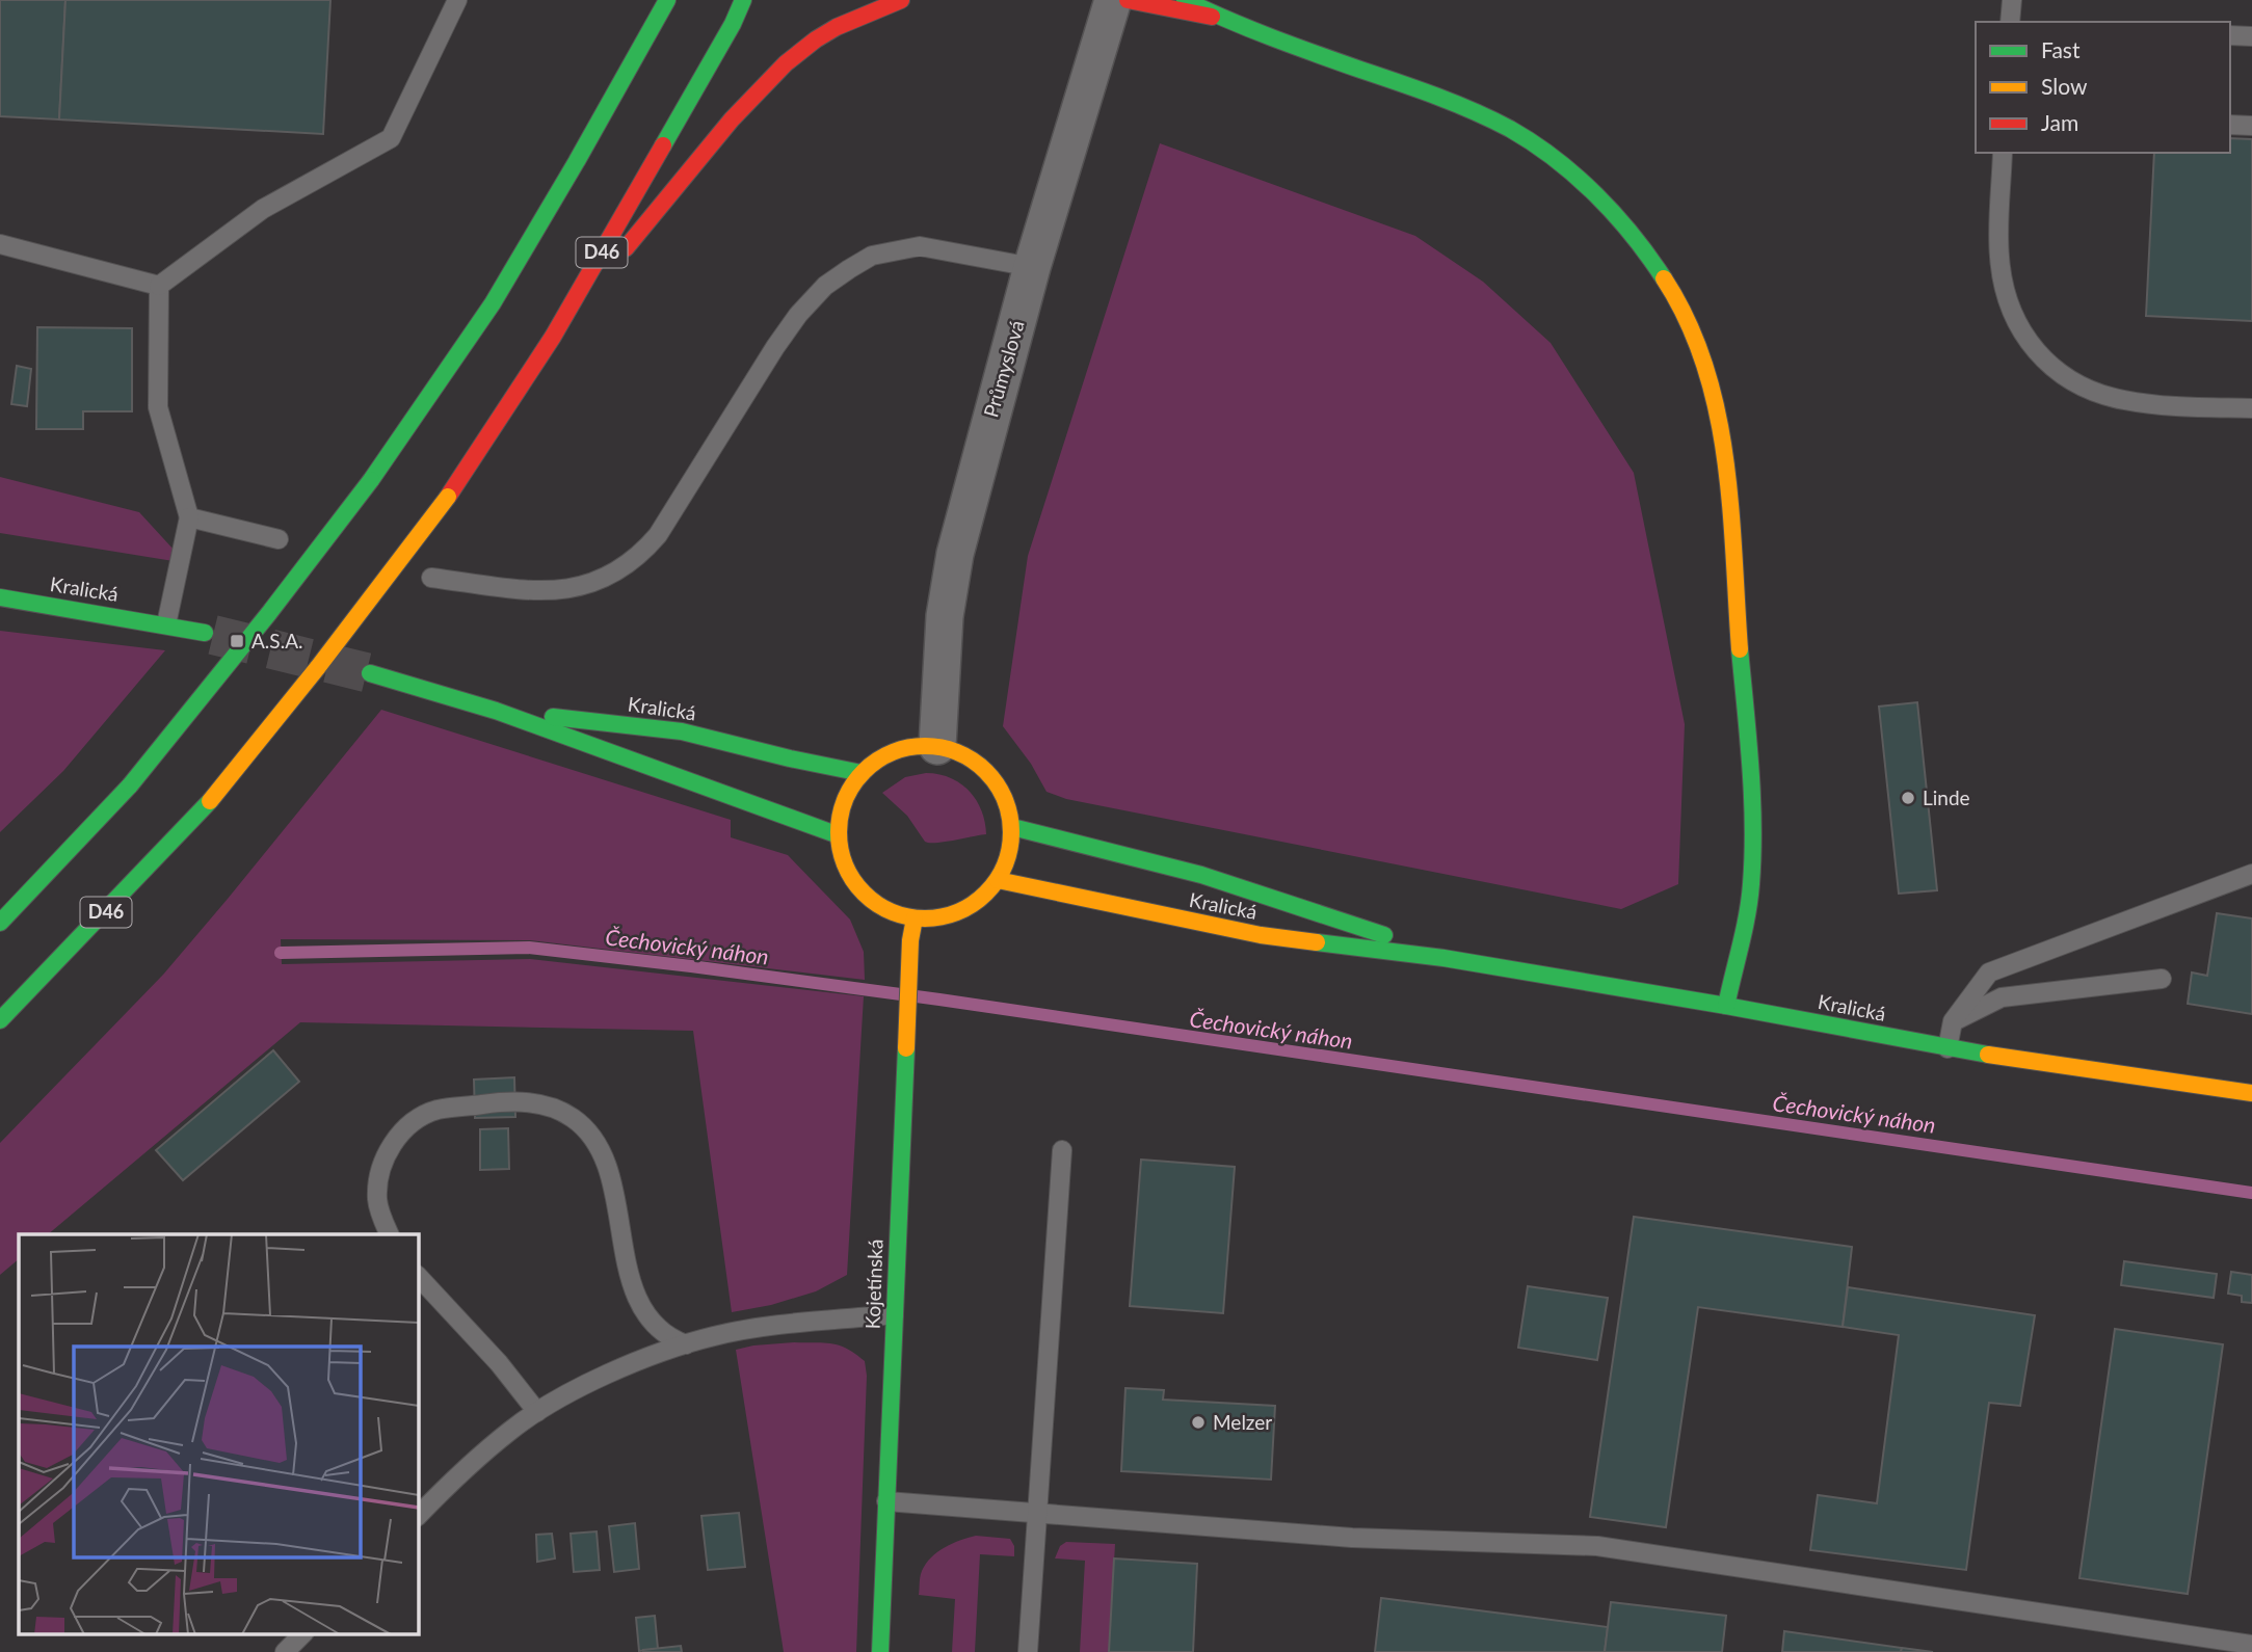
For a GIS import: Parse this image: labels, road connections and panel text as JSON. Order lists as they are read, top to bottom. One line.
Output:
{"streets":{"main road":["D46","Kralická","Kojetínská"],"street":["Průmyslová"]},"crossings":[["Průmyslová","Kralická"],["Průmyslová","Kojetínská"],["Kralická","Kojetínská"]],"water":["Čechovický náhon"],"places":{"transit":["A.S.A."],"other":["Linde","Melzer"]},"legend":["Fast","Slow","Jam"]}
